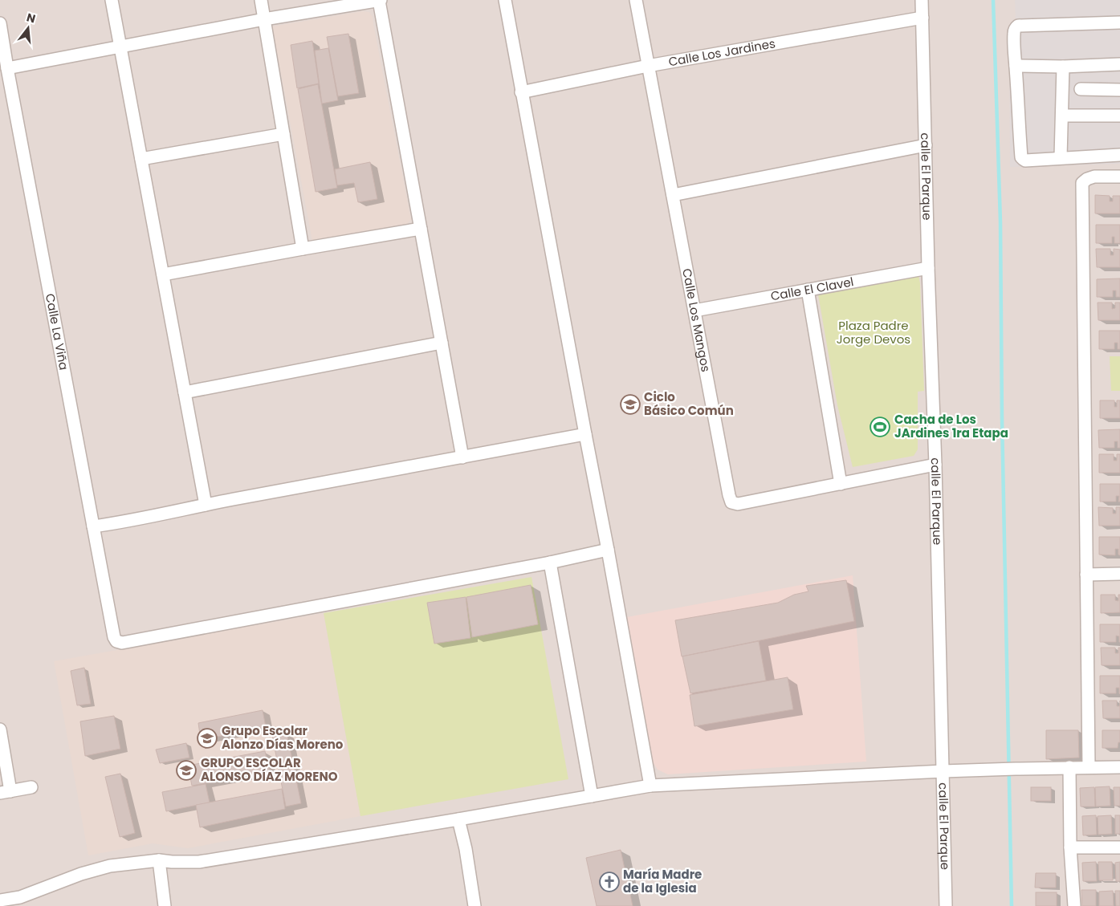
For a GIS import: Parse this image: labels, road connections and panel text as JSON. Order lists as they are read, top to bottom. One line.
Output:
{"streets":{"street":["Calle Los Jardines","calle El Parque","Calle El Clavel","Calle Los Mangos","Calle La Viña"]},"crossings":[["Calle Los Jardines","calle El Parque"],["Calle Los Jardines","Calle Los Mangos"],["calle El Parque","Calle El Clavel"],["calle El Parque","Calle Los Mangos"],["Calle El Clavel","Calle Los Mangos"]],"parks":["Plaza Padre Jorge Devos"],"places":{"school or university":["Ciclo Básico Común","Grupo Escolar Alonzo Días Moreno","GRUPO ESCOLAR ALONSO DÍAZ MORENO"],"sports":["Cacha de Los JArdines 1ra Etapa"],"church":["María Madre de la Iglesia"]},"north":"top"}
